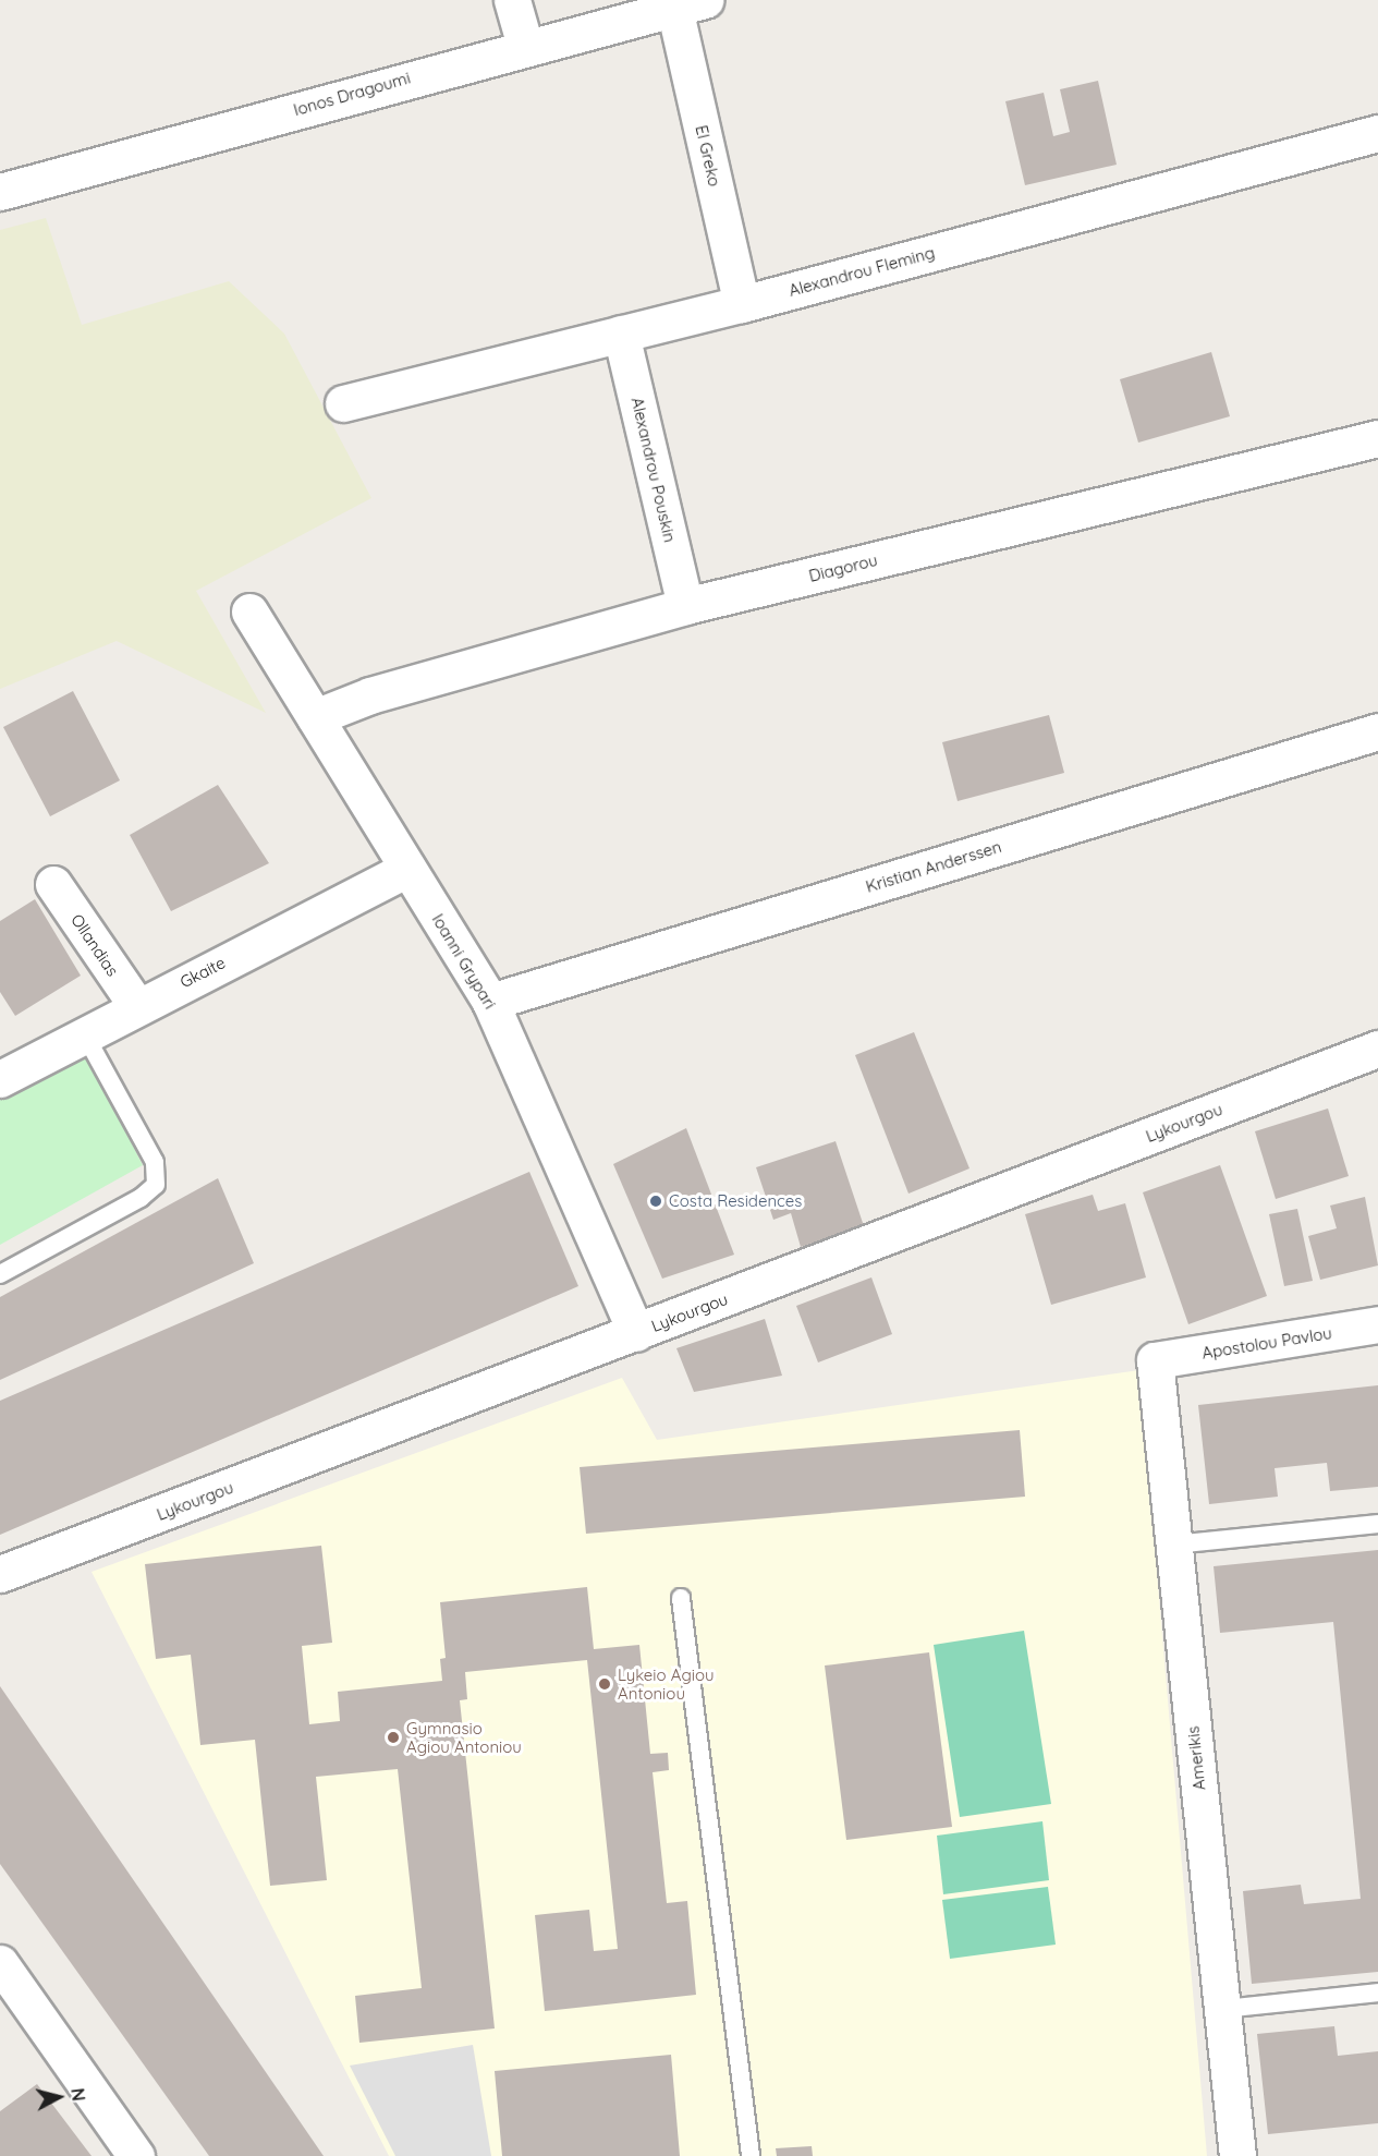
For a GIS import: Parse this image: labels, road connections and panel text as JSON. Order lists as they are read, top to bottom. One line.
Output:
{"streets":{"street":["Ionos Dragoumi","El Greko","Alexandrou Fleming","Alexandrou Pouskin","Diagorou","Kristian Anderssen","Ollandias","Ioanni Grypari","Gkaite","Lykourgou","Apostolou Pavlou","Amerikis"]},"crossings":[["Ionos Dragoumi","El Greko"],["El Greko","Alexandrou Fleming"],["Alexandrou Fleming","Alexandrou Pouskin"],["Alexandrou Pouskin","Diagorou"],["Diagorou","Ioanni Grypari"],["Kristian Anderssen","Ioanni Grypari"],["Ollandias","Gkaite"],["Ioanni Grypari","Gkaite"],["Ioanni Grypari","Lykourgou"],["Apostolou Pavlou","Amerikis"]],"places":["Costa Residences","Lykeio Agiou Antoniou","Gymnasio Agiou Antoniou"],"north":"right"}
